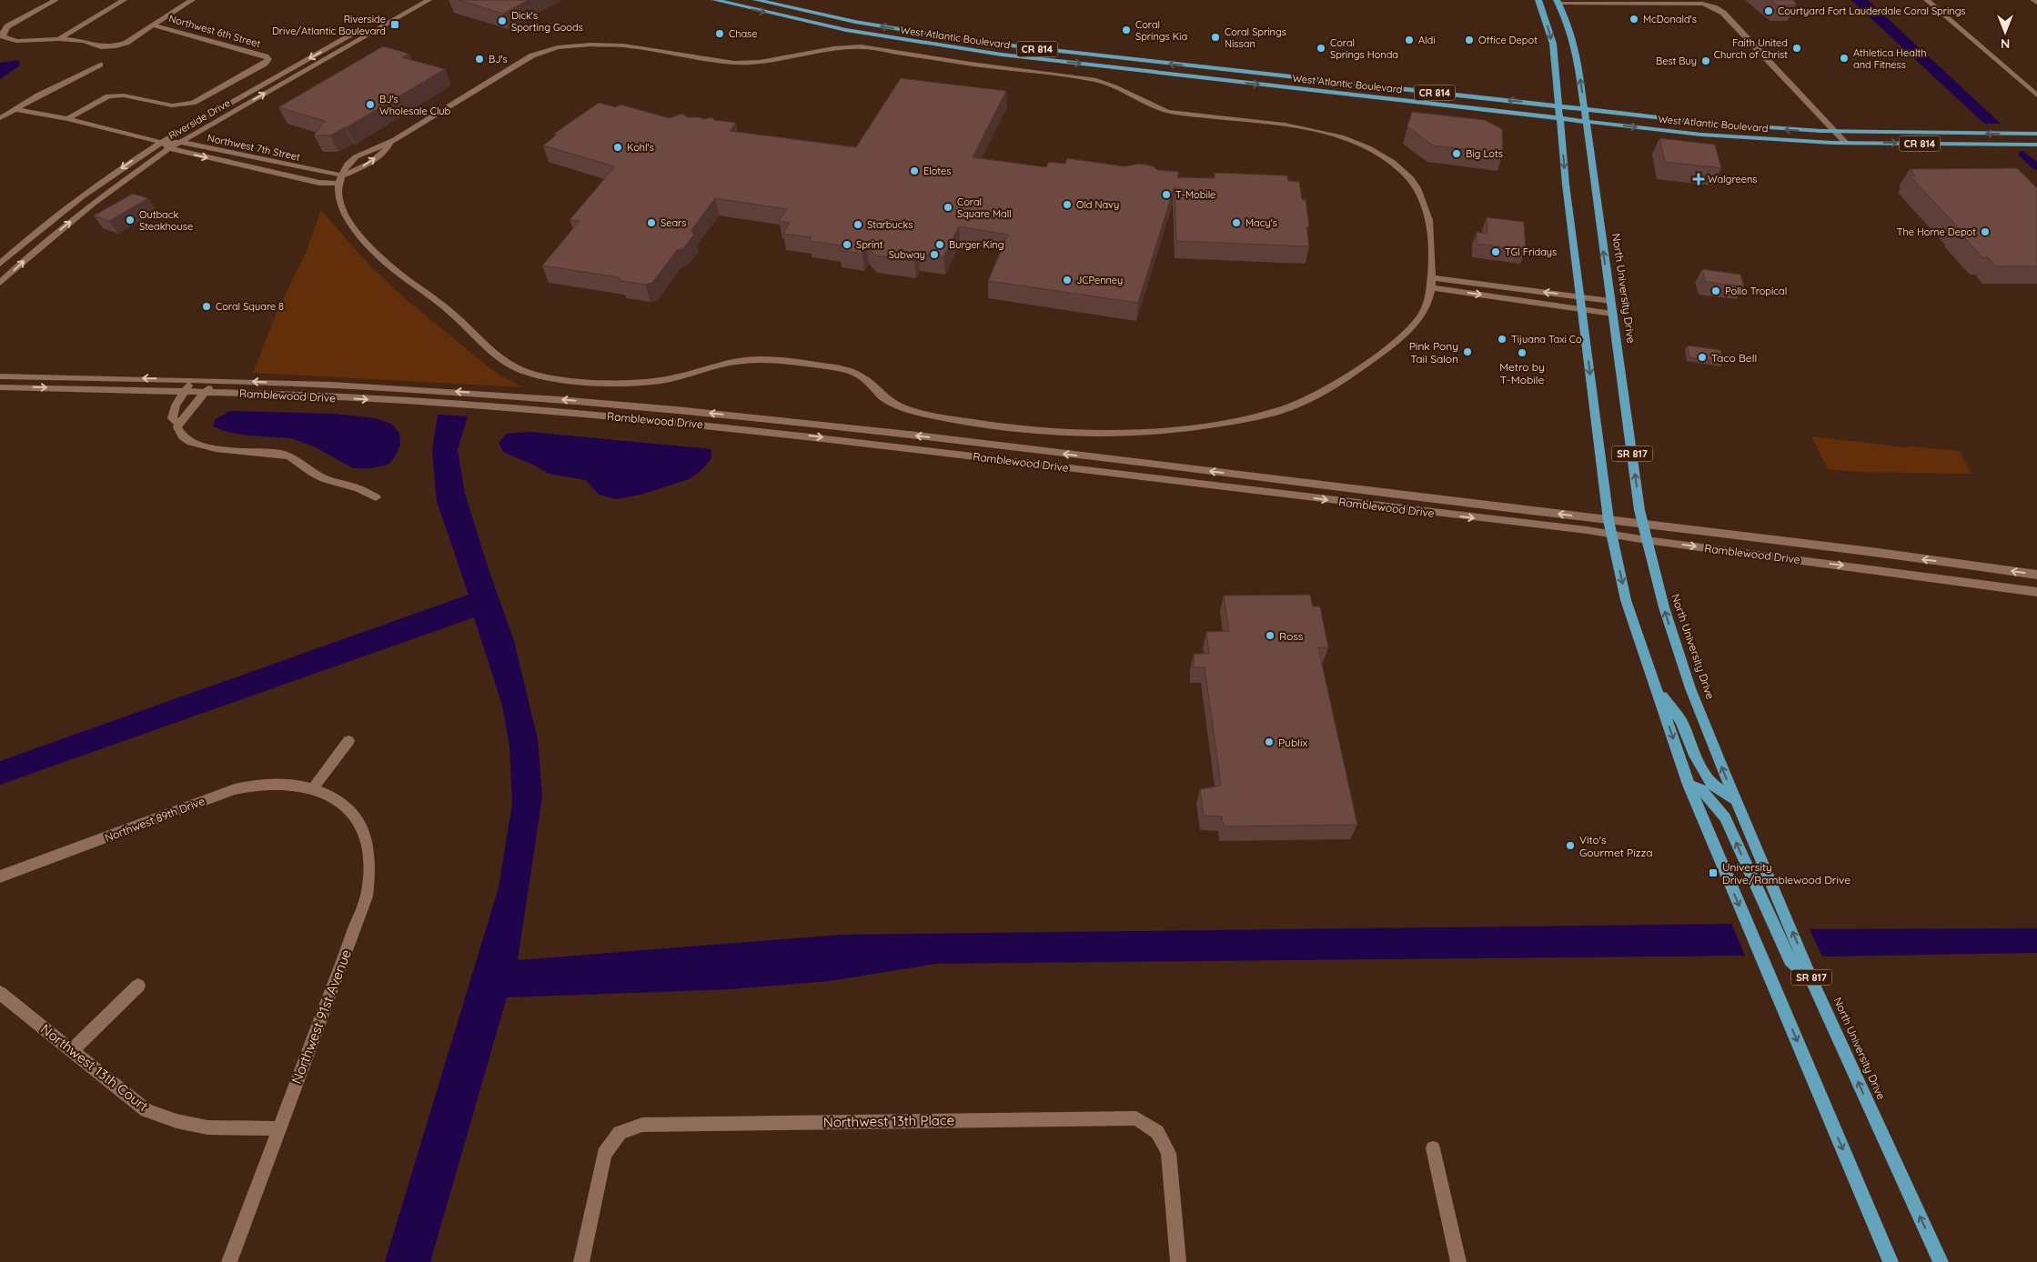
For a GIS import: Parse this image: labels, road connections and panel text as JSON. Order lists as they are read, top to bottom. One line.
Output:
{"streets":{"main road":["West Atlantic Boulevard","CR 814","North University Drive","SR 817"],"street":["Northwest 6th Street","Riverside Drive","Northwest 7th Street","Ramblewood Drive","Northwest 89th Drive","Northwest 91st Avenue","Northwest 13th Court","Northwest 13th Place"]},"crossings":[["Northwest 6th Street","Northwest 7th Street"],["West Atlantic Boulevard","North University Drive"],["West Atlantic Boulevard","SR 817"],["Riverside Drive","Northwest 7th Street"],["North University Drive","Ramblewood Drive"],["Ramblewood Drive","SR 817"],["Northwest 89th Drive","Northwest 91st Avenue"],["Northwest 91st Avenue","Northwest 13th Court"]],"places":{"other":["Courtyard Fort Lauderdale Coral Springs","McDonald's","Dick's Sporting Goods","Coral Springs Kia","Chase","Coral Springs Nissan","Aldi","Office Depot","Coral Springs Honda","Faith United Church of Christ","Athletica Health and Fitness","BJ's","Best Buy","BJ's Wholesale Club","Kohl's","Big Lots","Elotes","T-Mobile","Old Navy","Coral Square Mall","Outback Steakhouse","Sears","Macy's","Starbucks","The Home Depot","Sprint","Burger King","TGI Fridays","Subway","JCPenney","Pollo Tropical","Coral Square 8","Tijuana Taxi Co","Pink Pony Tail Salon","Metro by T-Mobile","Taco Bell","Ross","Publix","Vito's Gourmet Pizza"],"transit":["Riverside Drive/Atlantic Boulevard","University Drive/Ramblewood Drive"],"health":["Walgreens"]},"north":"bottom"}
